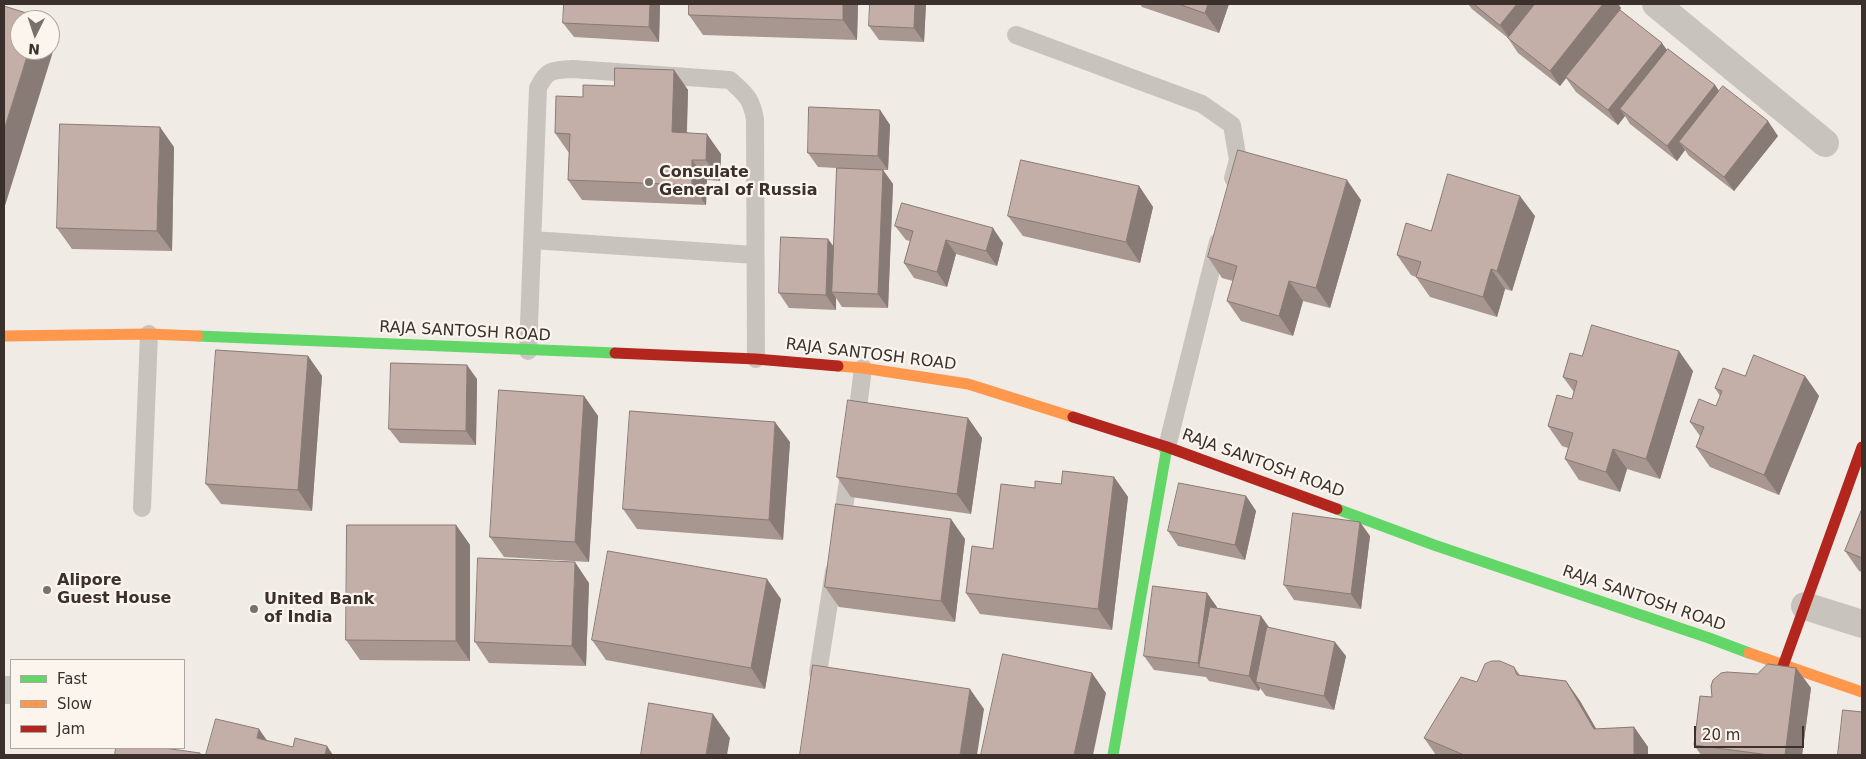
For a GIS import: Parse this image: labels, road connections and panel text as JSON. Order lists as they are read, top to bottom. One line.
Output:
{"streets":{"main road":["RAJA SANTOSH ROAD"]},"places":["Consulate General of Russia","Alipore Guest House","United Bank of India"],"legend":["Fast","Slow","Jam"],"scale_bar":"20 m","north":"bottom"}
